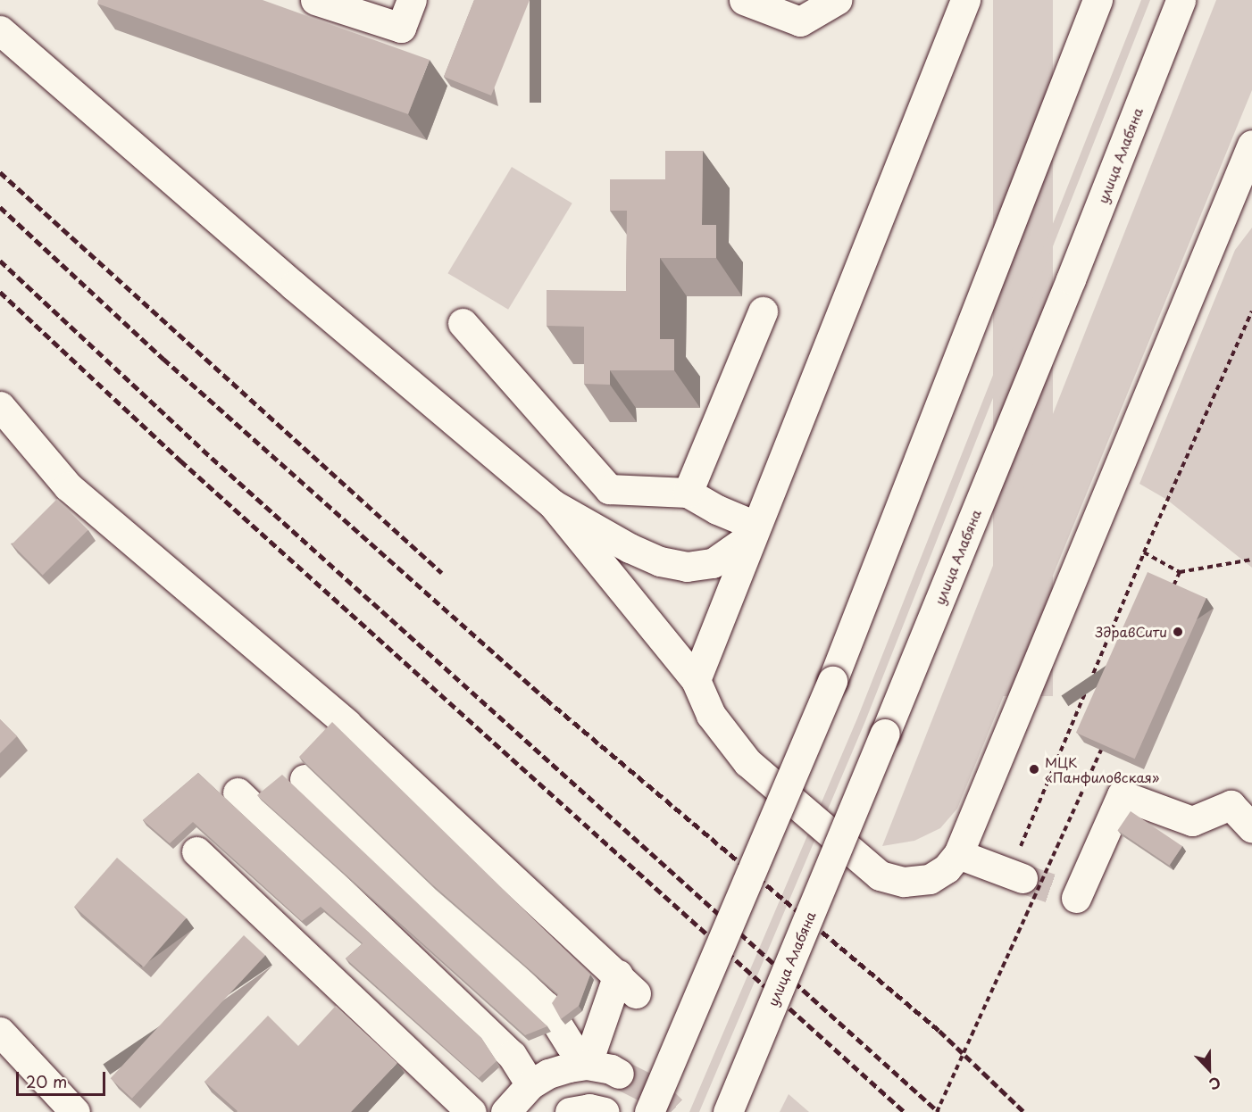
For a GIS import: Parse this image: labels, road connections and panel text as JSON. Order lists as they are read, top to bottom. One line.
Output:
{"streets":{"street":["улица Алабяна"]},"places":["ЗдравСити","МЦК «Панфиловская»"],"scale_bar":"20 m","north":"bottom"}
